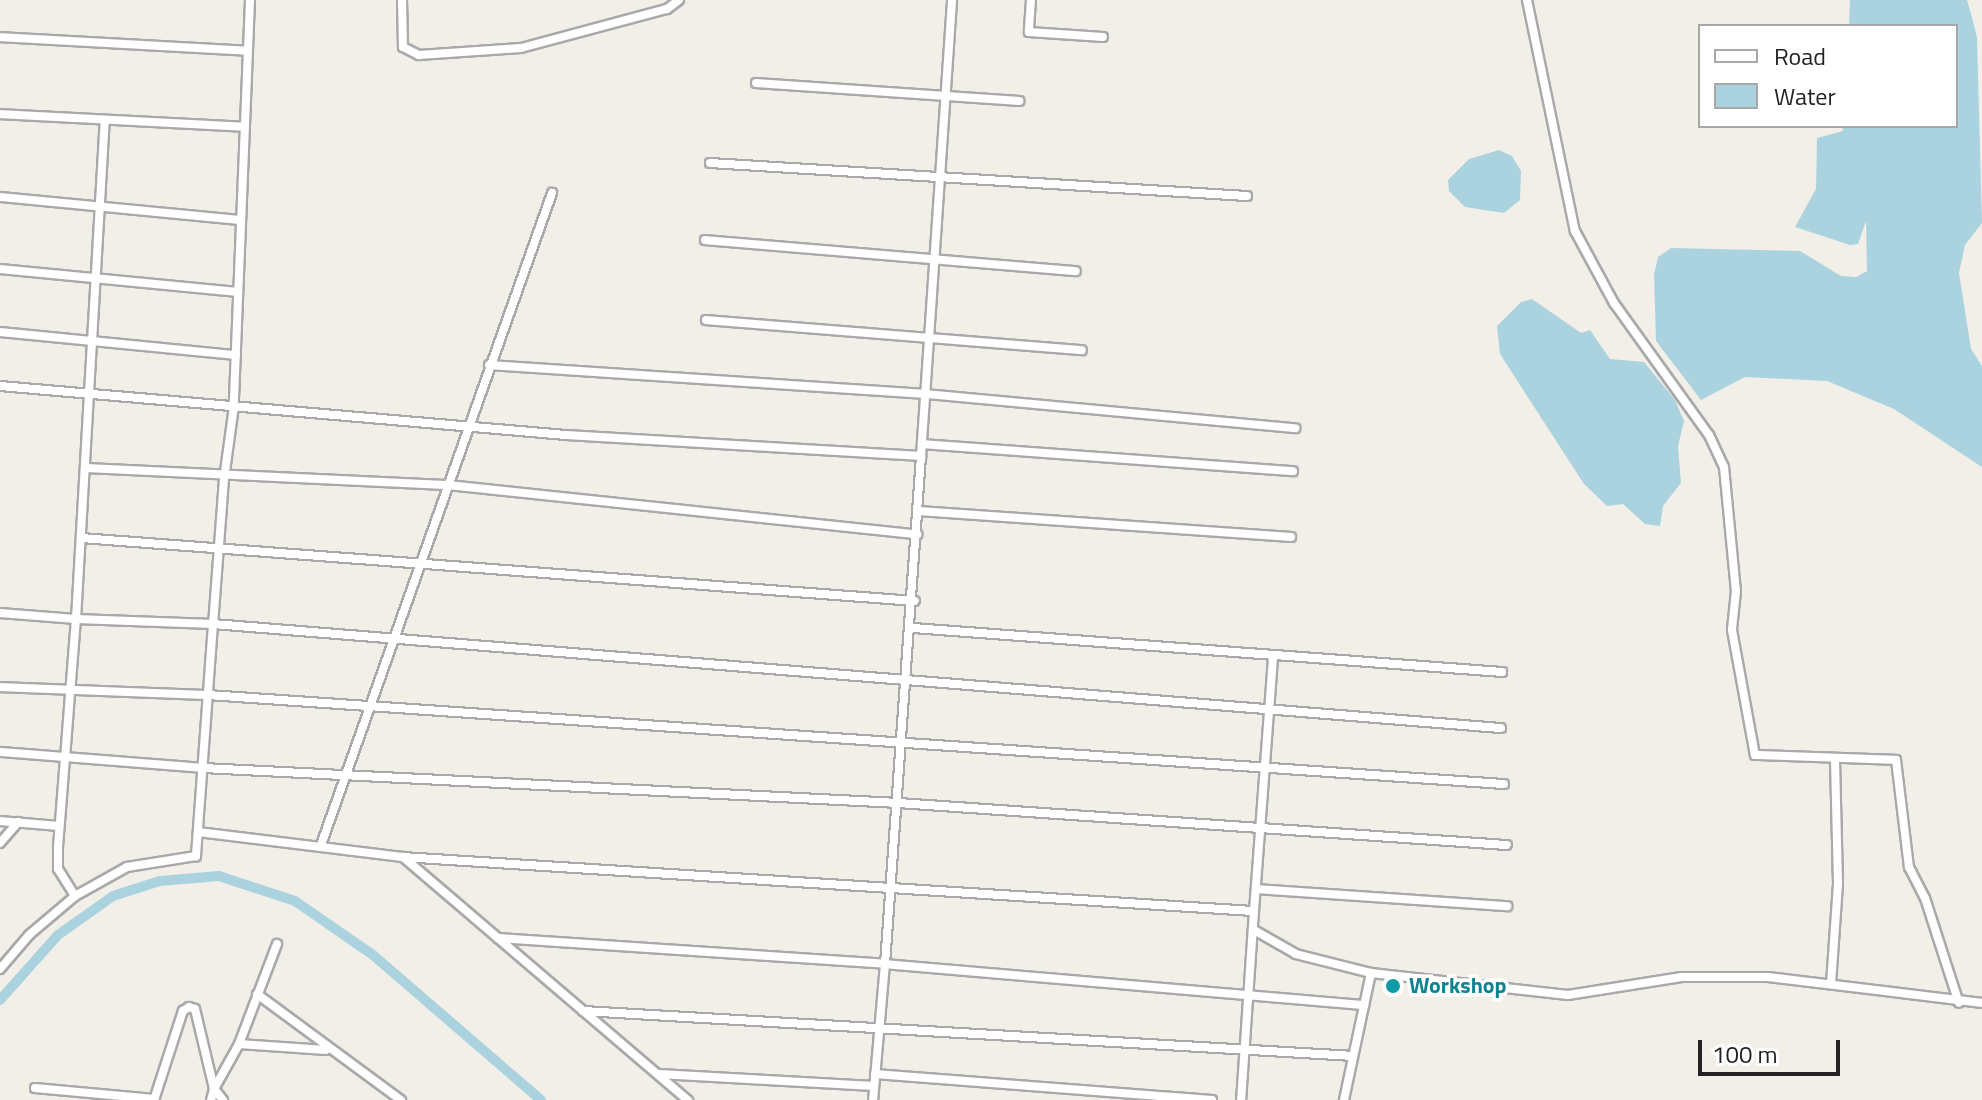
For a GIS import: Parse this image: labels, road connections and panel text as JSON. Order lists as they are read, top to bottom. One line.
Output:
{"places":["Workshop"],"legend":["Road","Water"],"scale_bar":"100 m"}
